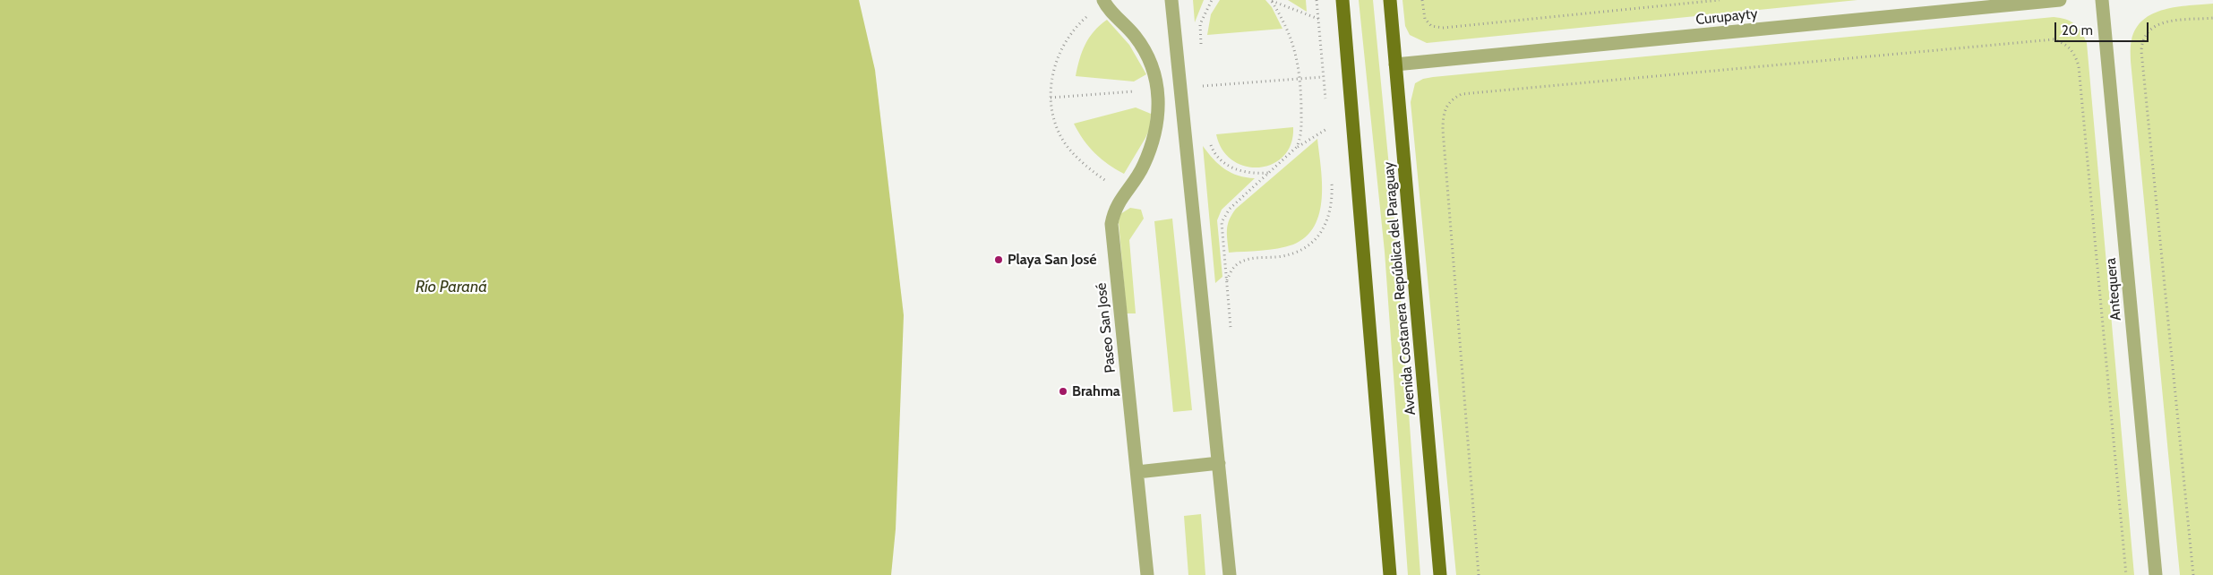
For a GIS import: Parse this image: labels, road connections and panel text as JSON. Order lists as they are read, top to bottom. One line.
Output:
{"streets":{"main road":["Avenida Costanera República del Paraguay"],"street":["Curupayty","Antequera","Paseo San José"]},"crossings":[["Curupayty","Avenida Costanera República del Paraguay"]],"water":["Río Paraná"],"places":["Playa San José","Brahma"],"scale_bar":"20 m"}
